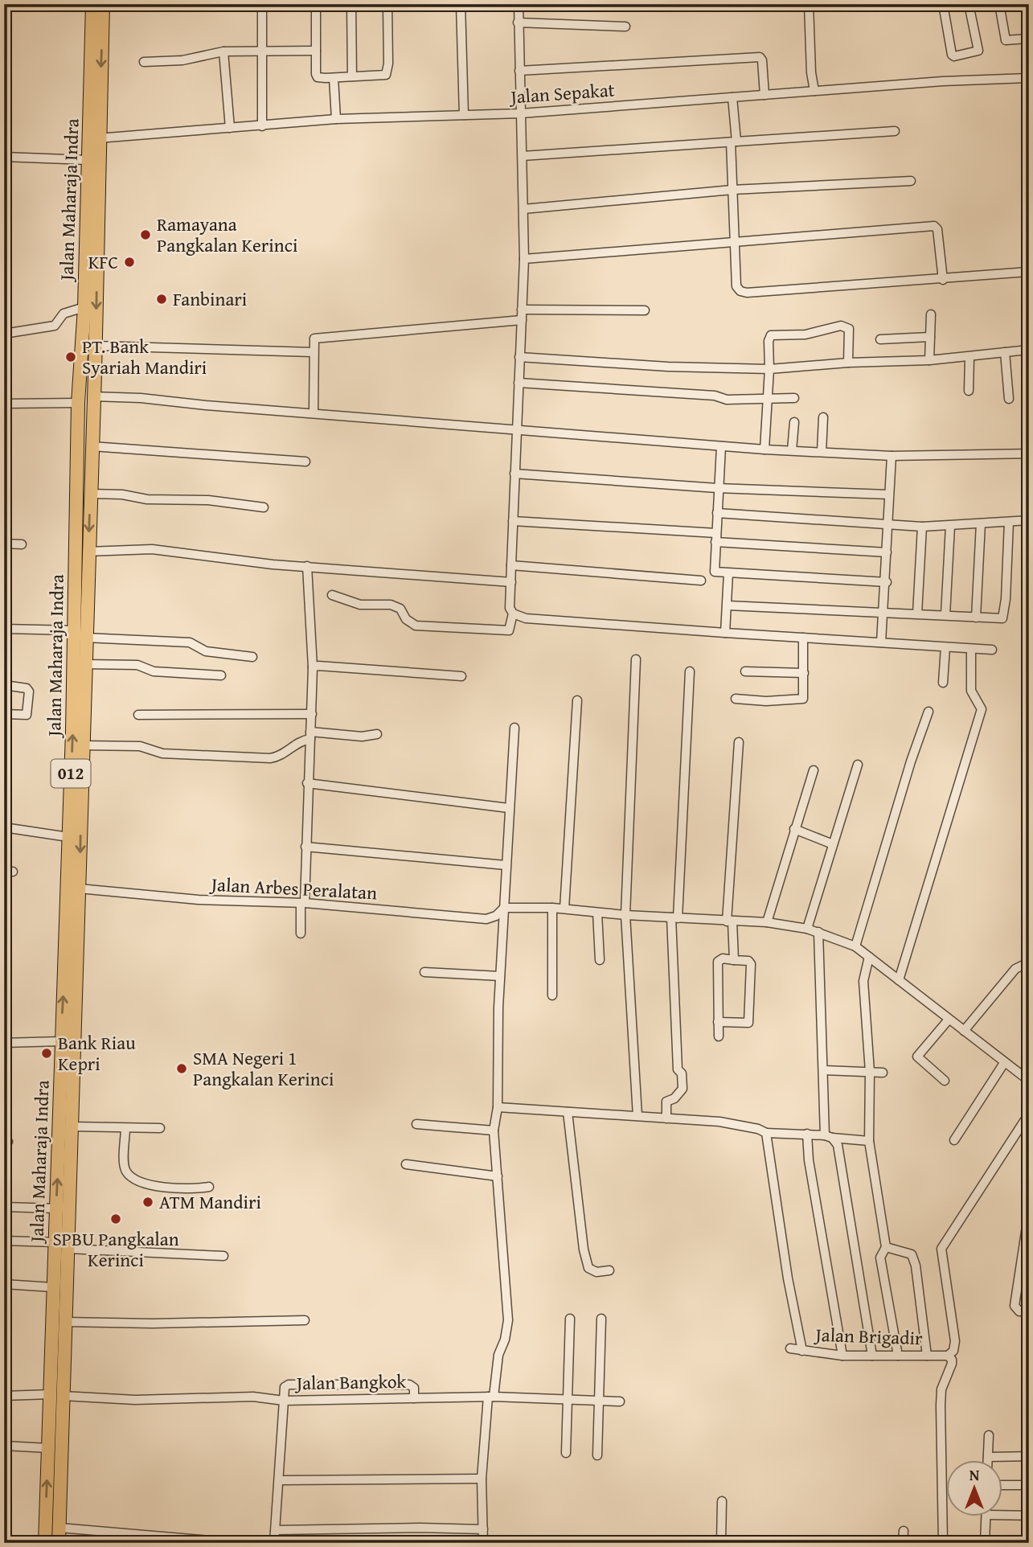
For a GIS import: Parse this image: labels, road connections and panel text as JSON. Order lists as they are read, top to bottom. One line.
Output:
{"streets":{"highway":["Jalan Maharaja Indra","012"],"street":["Jalan Sepakat","Jalan Arbes Peralatan","Jalan Brigadir","Jalan Bangkok"]},"crossings":[["Jalan Sepakat","Jalan Maharaja Indra"],["Jalan Maharaja Indra","Jalan Arbes Peralatan"]],"places":["Ramayana Pangkalan Kerinci","KFC","Fanbinari","PT. Bank Syariah Mandiri","Bank Riau Kepri","SMA Negeri 1 Pangkalan Kerinci","ATM Mandiri","SPBU Pangkalan Kerinci"],"north":"top"}
